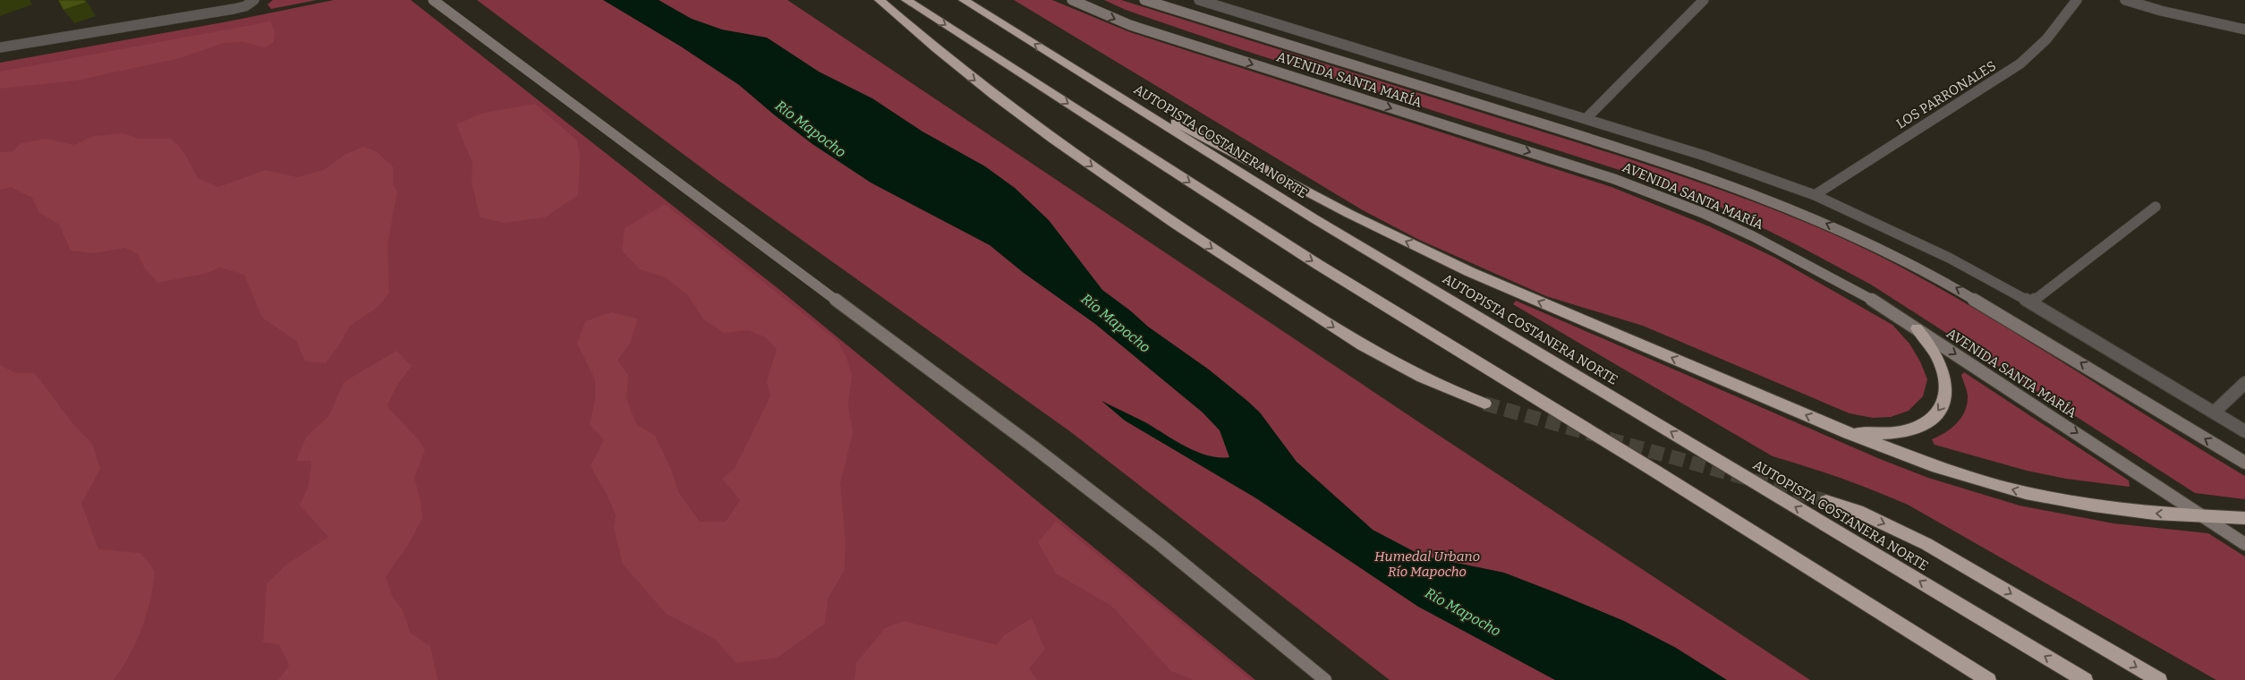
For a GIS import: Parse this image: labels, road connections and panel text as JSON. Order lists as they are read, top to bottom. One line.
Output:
{"streets":{"highway":["AUTOPISTA COSTANERA NORTE"],"main road":["AVENIDA SANTA MARÍA"],"street":["LOS PARRONALES"]},"water":["Río Mapocho"],"parks":["Humedal Urbano Río Mapocho"]}
